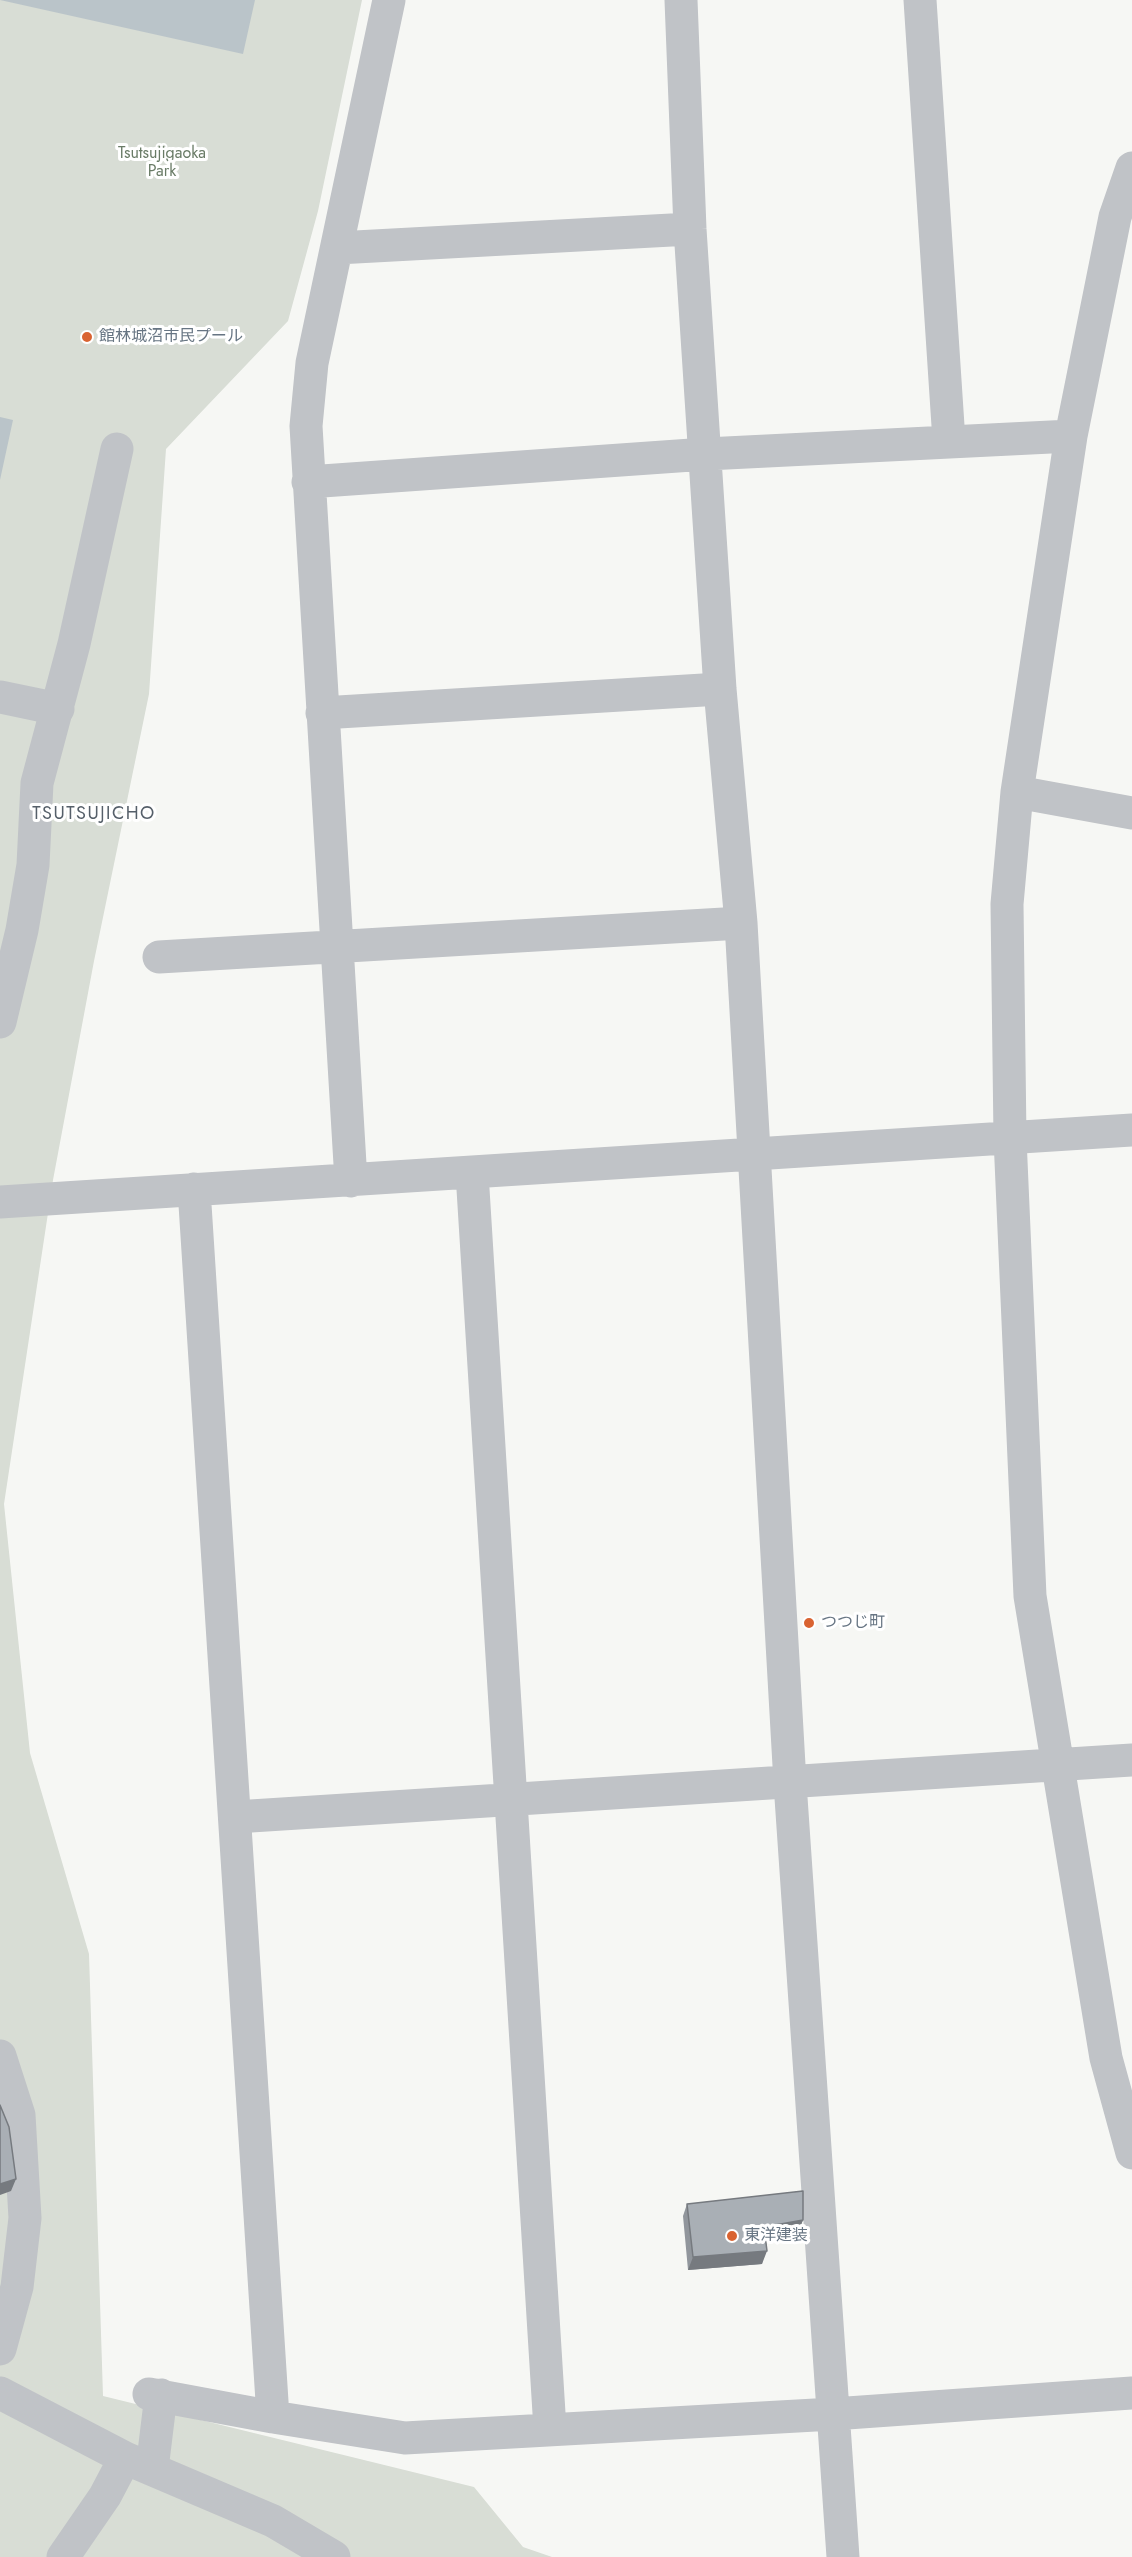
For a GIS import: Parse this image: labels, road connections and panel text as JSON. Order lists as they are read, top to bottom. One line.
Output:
{"districts":["TSUTSUJICHO"],"parks":["Tsutsujigaoka Park"],"places":["館林城沼市民プール","つつじ町","東洋建装"]}
